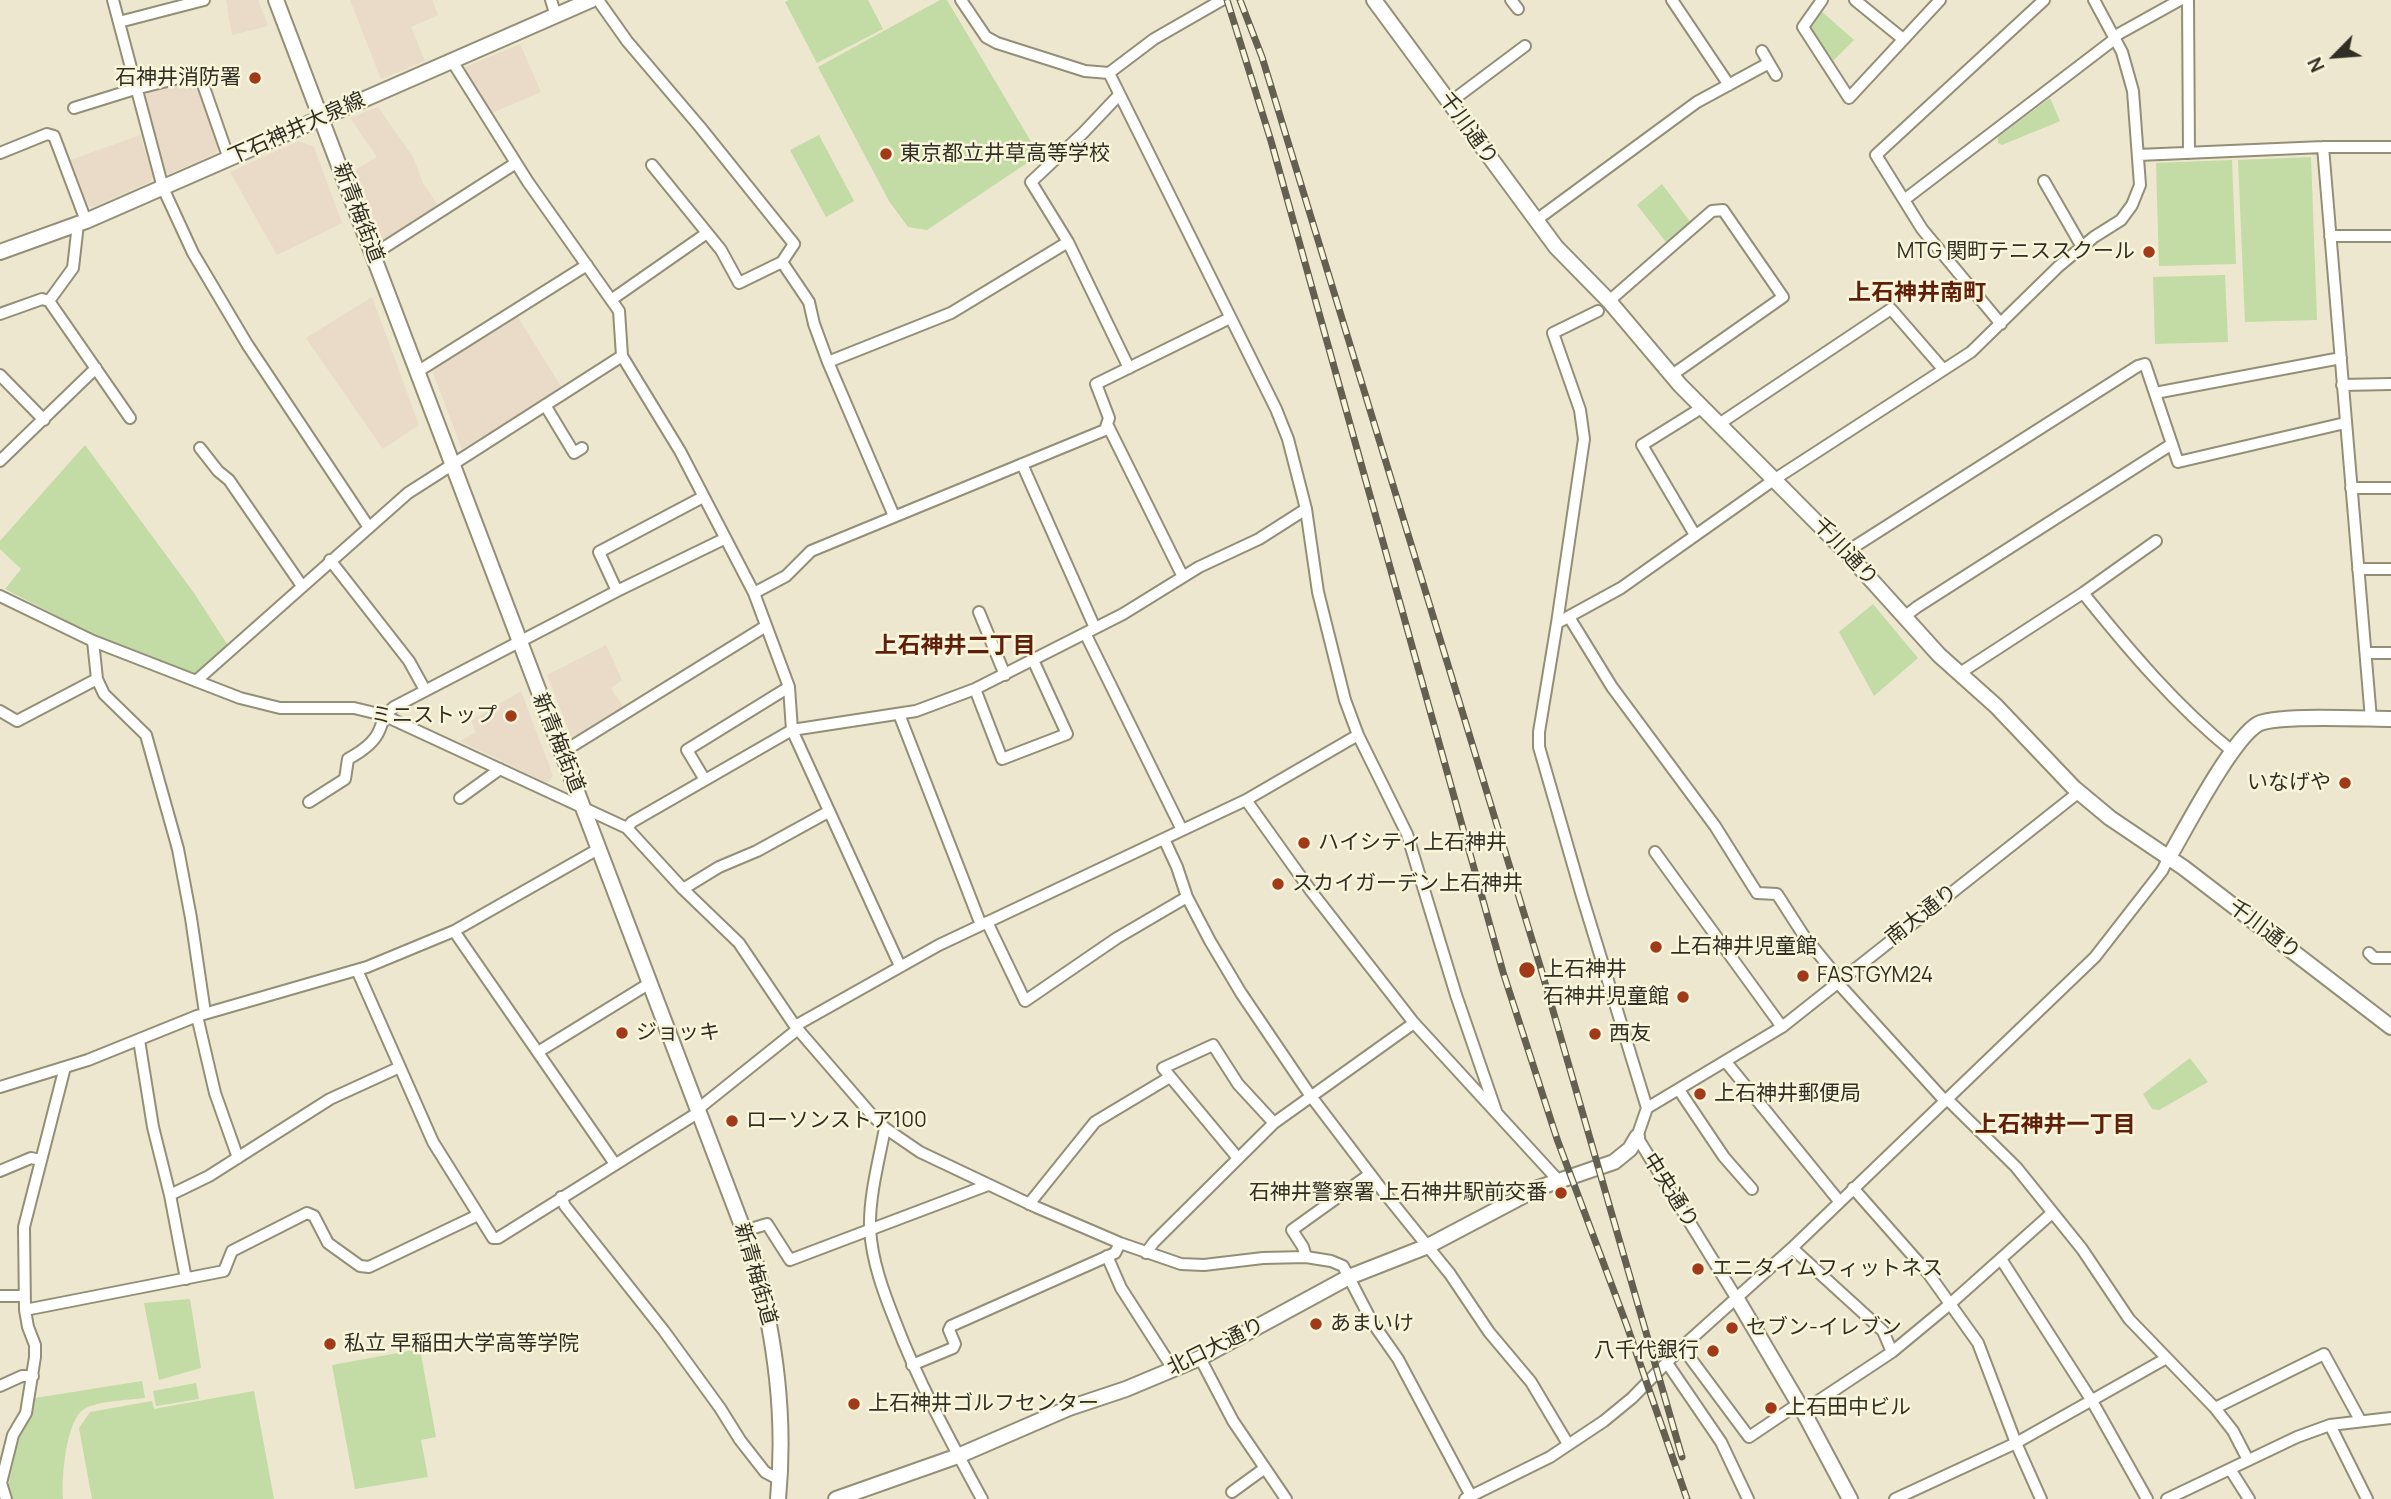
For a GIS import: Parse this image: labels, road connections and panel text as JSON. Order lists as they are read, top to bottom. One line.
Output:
{"streets":{"main road":["下石神井大泉線","千川通り","新青梅街道","中央通り","北口大通り"],"street":["南大通り"]},"crossings":[["下石神井大泉線","新青梅街道"],["千川通り","南大通り"],["中央通り","北口大通り"]],"districts":["上石神井南町","上石神井二丁目","上石神井一丁目"],"places":["石神井消防署","東京都立井草高等学校","MTG 関町テニススクール","ミニストップ","いなげや","ハイシティ上石神井","スカイガーデン上石神井","上石神井児童館","上石神井","FASTGYM24","石神井児童館","ジョッキ","西友","上石神井郵便局","ローソンストア100","石神井警察署 上石神井駅前交番","エニタイムフィットネス","あまいけ","セブン-イレブン","私立 早稲田大学高等学院","八千代銀行","上石神井ゴルフセンター","上石田中ビル"],"north":"bottom left"}
